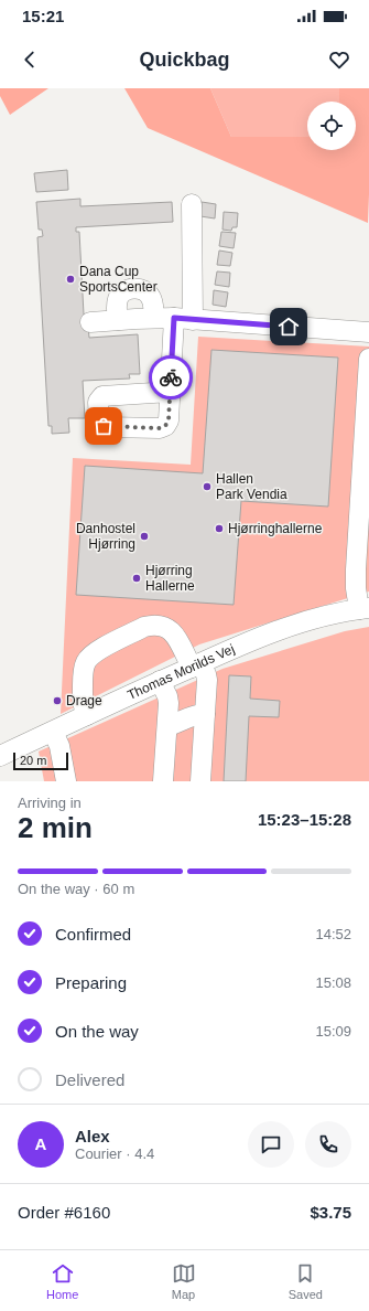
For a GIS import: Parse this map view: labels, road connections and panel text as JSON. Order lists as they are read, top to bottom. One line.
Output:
{"streets":{"street":["Thomas Morilds Vej"]},"places":["Dana Cup SportsCenter","Hallen Park Vendia","Hjørringhallerne","Danhostel Hjørring","Hjørring Hallerne","Drage"],"scale_bar":"20 m","page":{"status":"15:21","header":"Quickbag","scale":"20 m","heading":["2 min","Arriving in","15:23–15:28"],"panel":["Alex","Courier · 4.4","Order #6160","$3.75"],"bar":"On the way · 60 m","list":[["Confirmed","14:52"],["Preparing","15:08"],["On the way","15:09"],"Delivered"],"round":"A","tabs":["Home","Map","Saved"]}}
